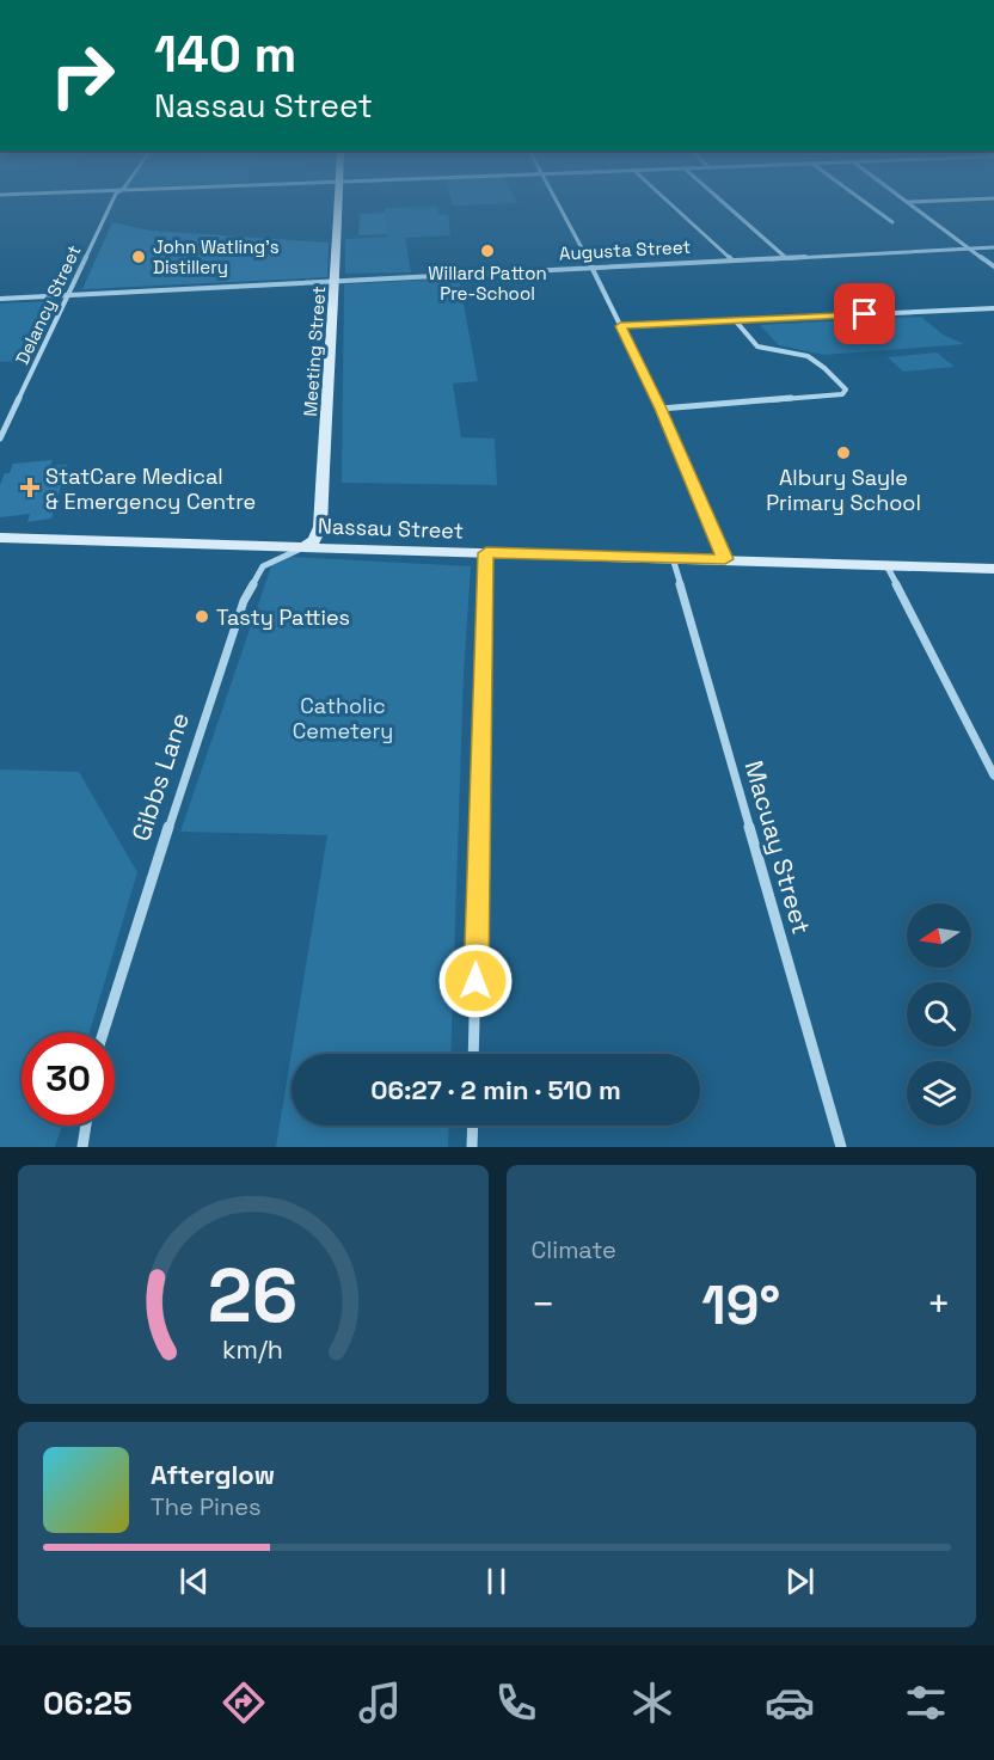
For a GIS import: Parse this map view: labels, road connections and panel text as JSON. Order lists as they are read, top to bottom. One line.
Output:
{"streets":{"street":["Augusta Street","Delancy Street","Meeting Street","Nassau Street","Gibbs Lane","Macuay Street"]},"crossings":[["Augusta Street","Delancy Street"],["Augusta Street","Meeting Street"],["Meeting Street","Nassau Street"],["Meeting Street","Gibbs Lane"],["Nassau Street","Gibbs Lane"],["Nassau Street","Macuay Street"]],"parks":["Catholic Cemetery"],"places":{"other":["Willard Patton Pre-School","John Watling's Distillery","Albury Sayle Primary School","Tasty Patties"],"health":["StatCare Medical & Emergency Centre"]},"north":"left","page":{"turn":["140 m","Nassau Street"],"limit":"30","trip":"06:27 · 2 min · 510 m","tile":"Climate","heat":["−","19°","+"],"song":["Afterglow","The Pines"],"tabs":"06:25","gauge":["26","km/h"]}}
